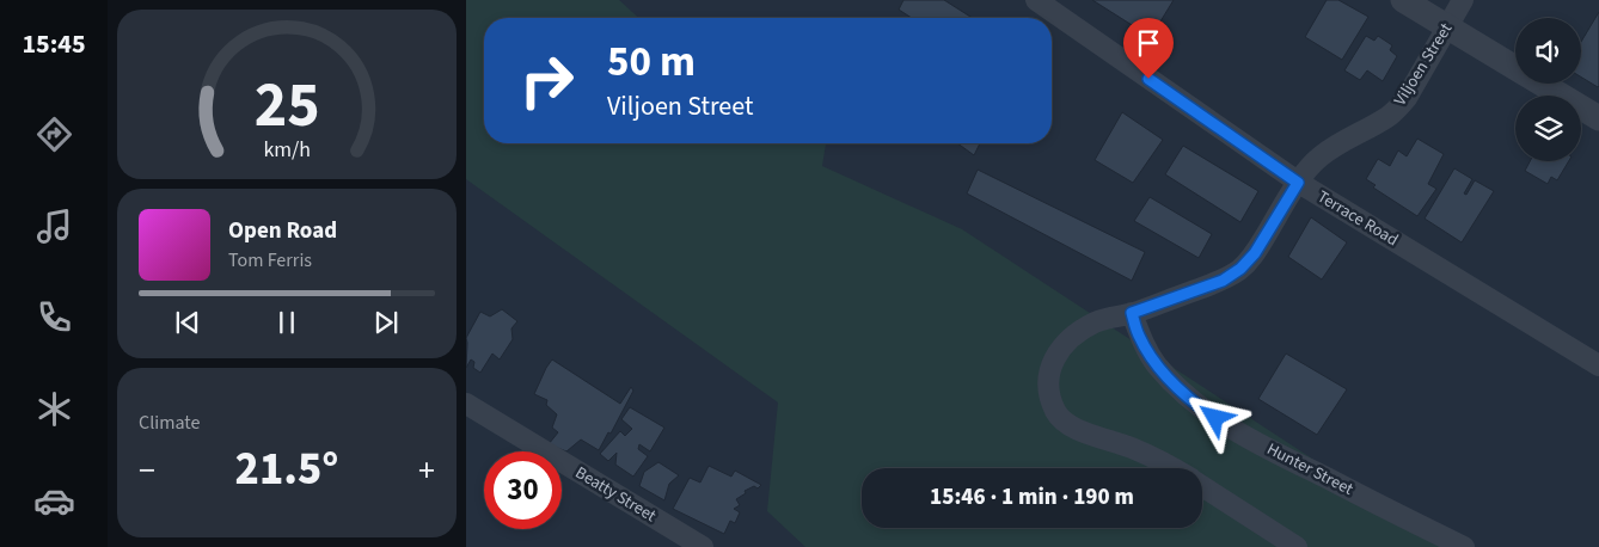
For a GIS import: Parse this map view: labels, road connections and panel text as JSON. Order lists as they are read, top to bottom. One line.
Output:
{"streets":{"street":["Viljoen Street","Terrace Road","Hunter Street","Beatty Street"]},"crossings":[["Viljoen Street","Terrace Road"],["Viljoen Street","Hunter Street"]],"page":{"tabs":"15:45","turn":["50 m","Viljoen Street"],"song":["Open Road","Tom Ferris"],"tile":"Climate","heat":["−","21.5°","+"],"limit":"30","trip":"15:46 · 1 min · 190 m","gauge":["25","km/h"]}}
